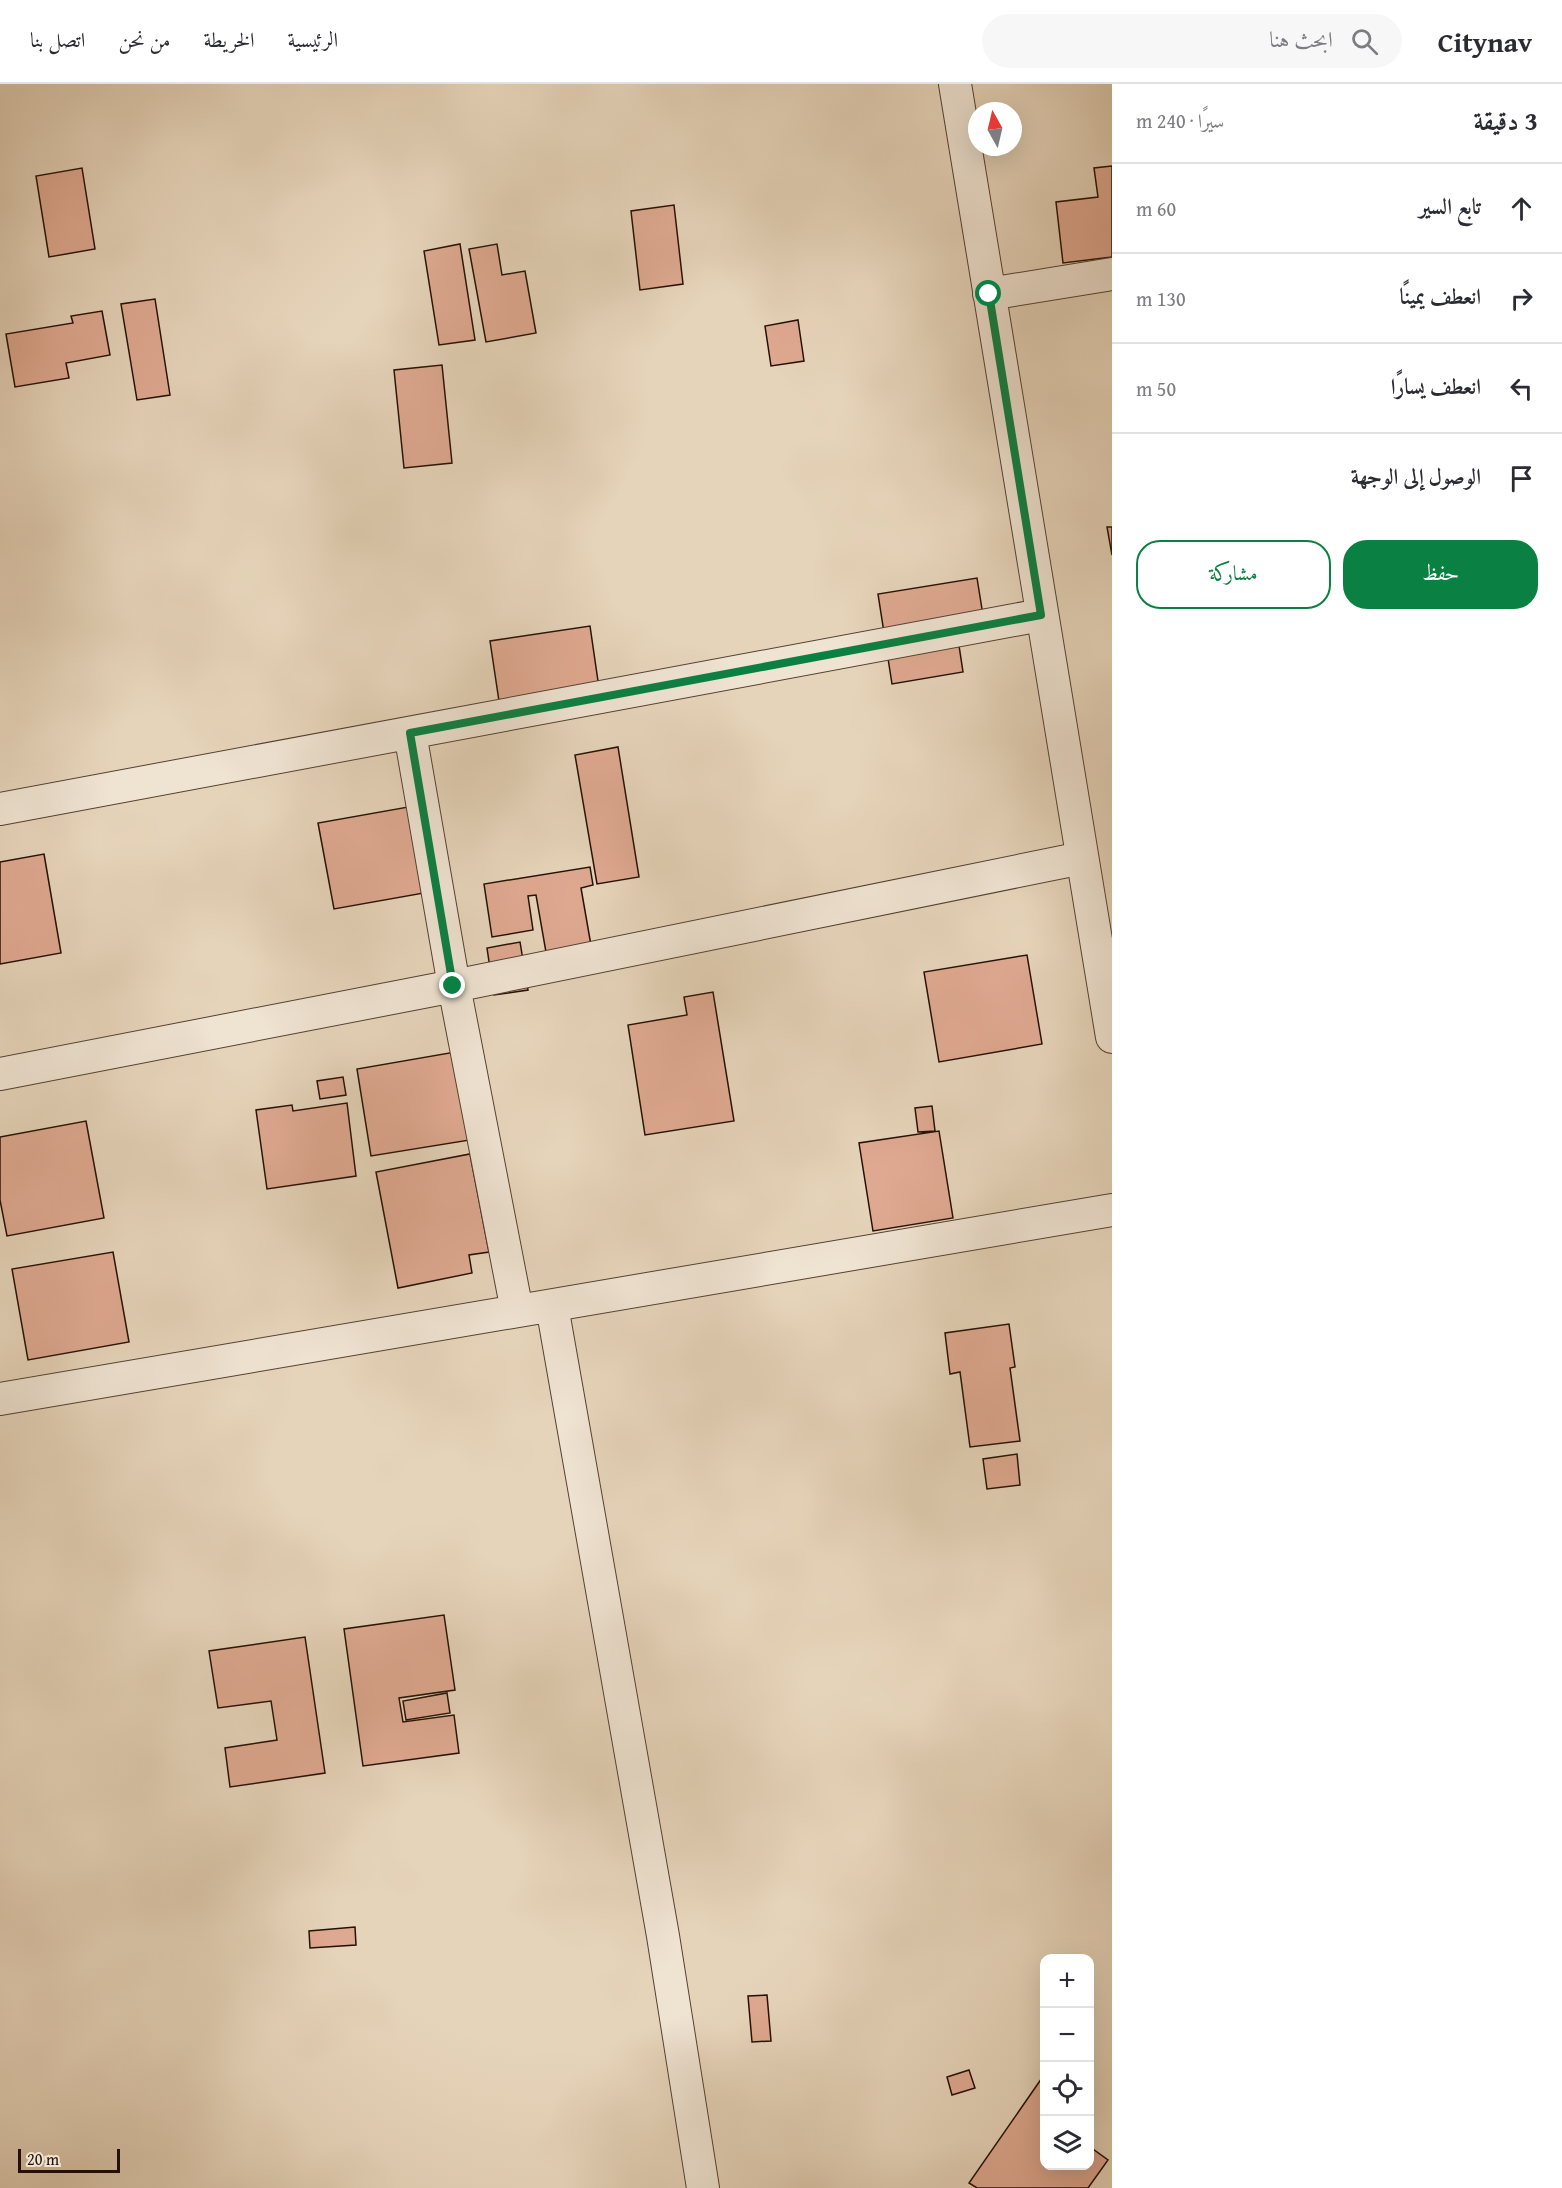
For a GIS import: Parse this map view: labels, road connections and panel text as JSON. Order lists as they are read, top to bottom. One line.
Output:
{"scale_bar":"20 m","north":"top","page":{"header":"Citynav","search":"ابحث هنا","nav":["الرئيسية","الخريطة","من نحن","اتصل بنا"],"heading":["3 دقيقة","سيرًا · 240 m"],"list":[["تابع السير","60 m"],["انعطف يمينًا","130 m"],["انعطف يسارًا","50 m"],"الوصول إلى الوجهة"],"buttons":["حفظ","مشاركة"],"map_buttons":["+","−"],"scale":"20 m"}}
